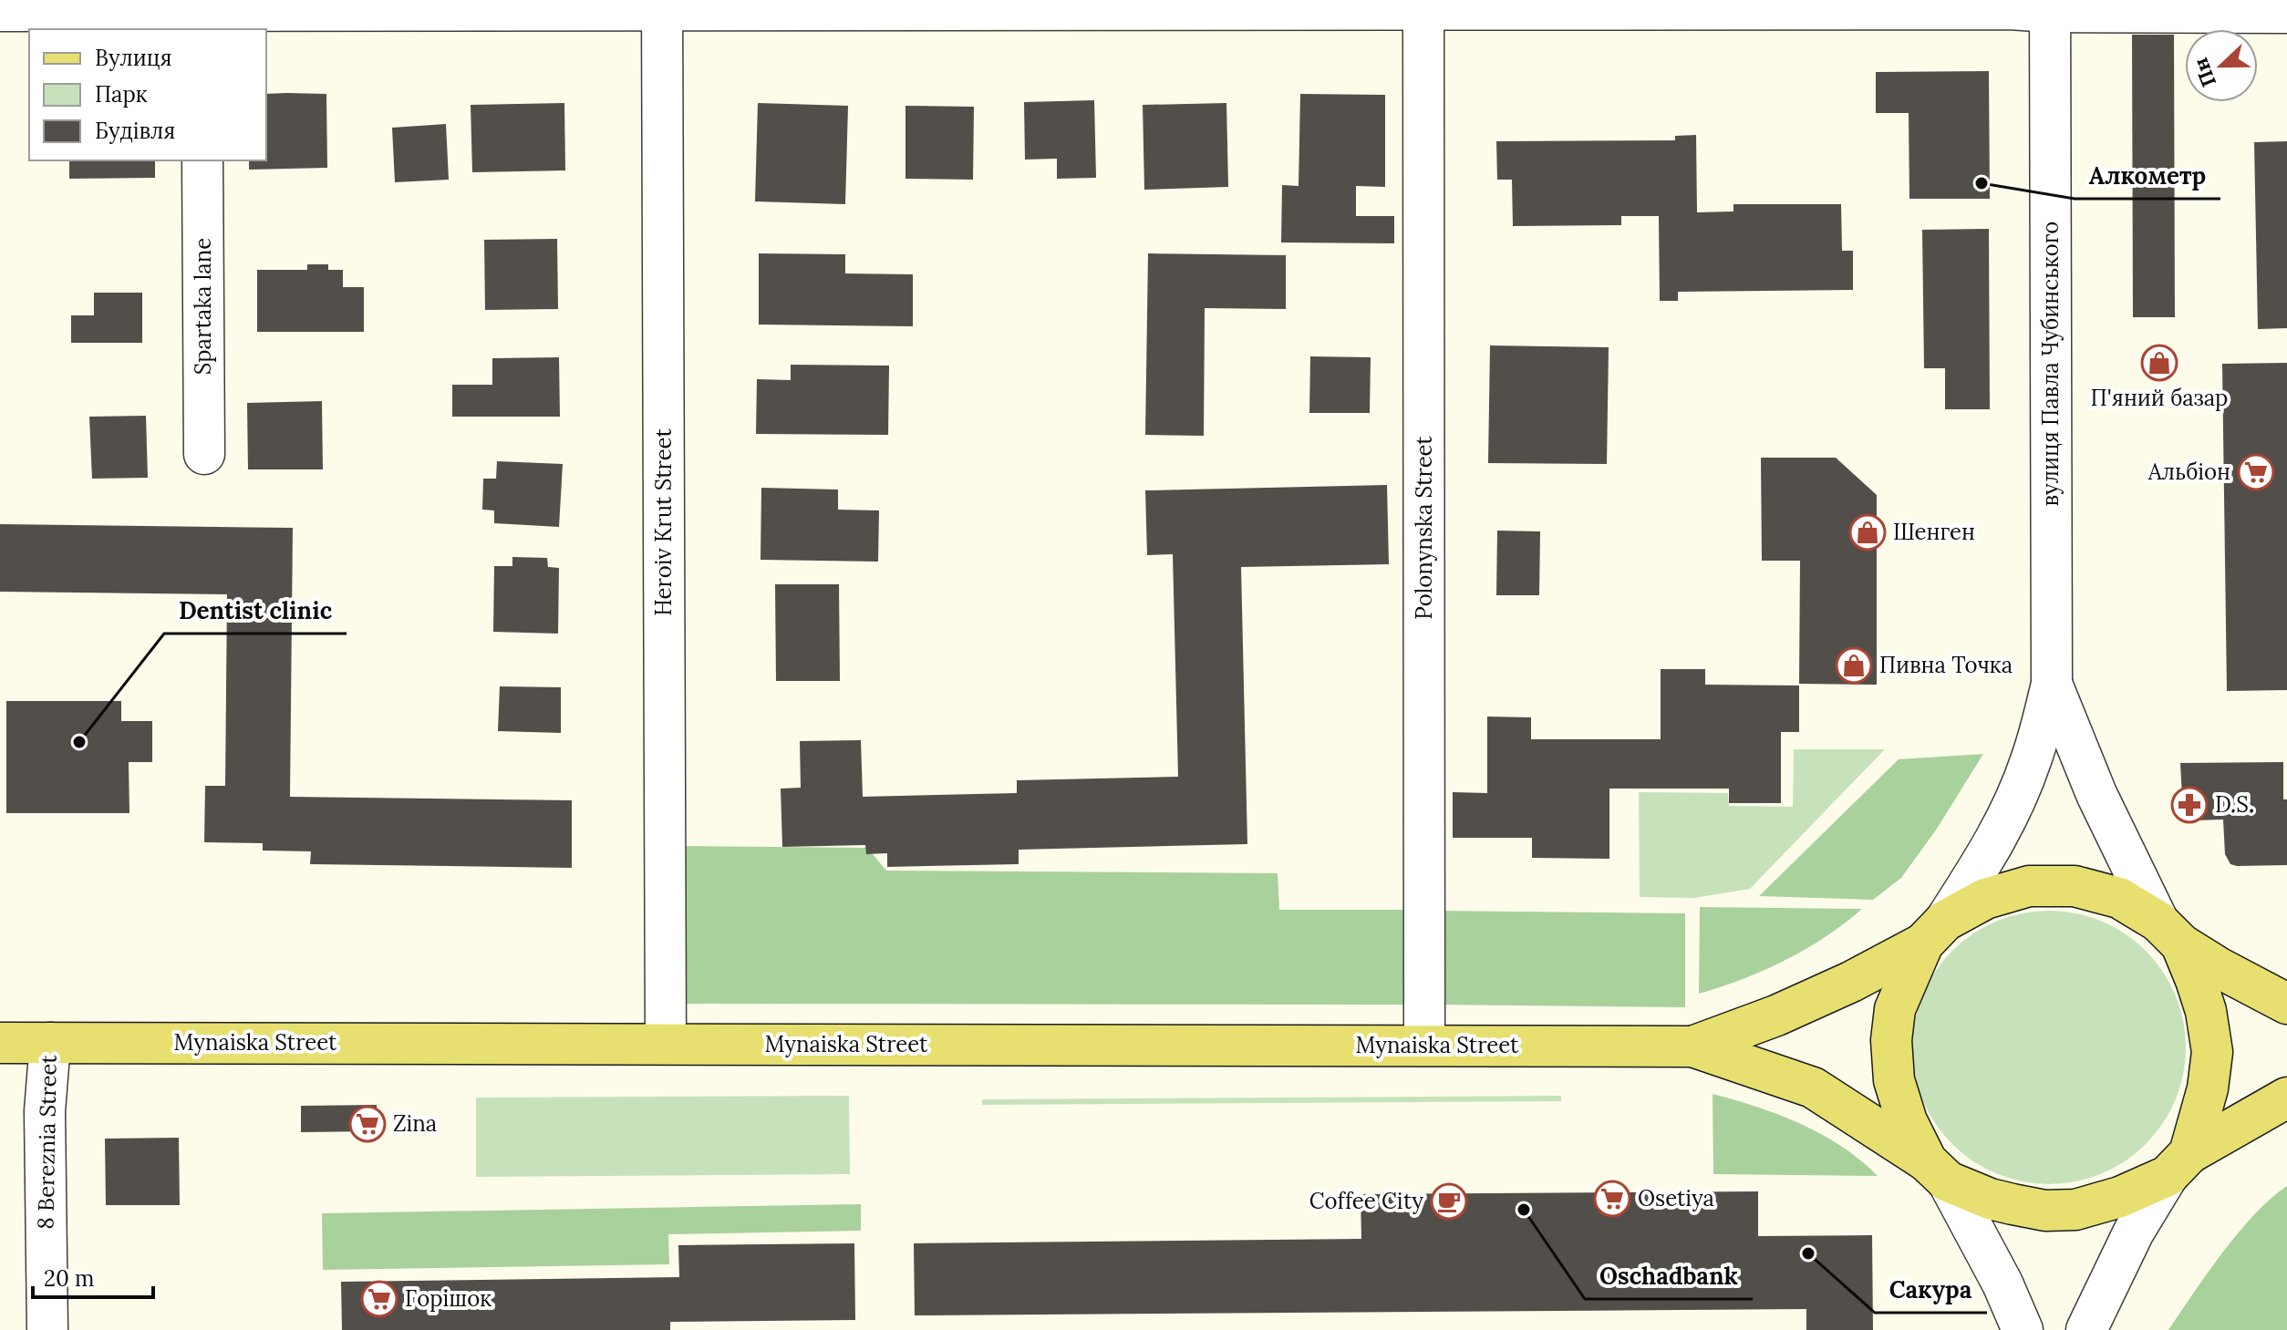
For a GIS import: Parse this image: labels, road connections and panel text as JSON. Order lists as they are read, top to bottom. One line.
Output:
{"streets":{"main road":["Mynaiska Street"],"street":["Spartaka lane","вулиця Павла Чубинського","Heroiv Krut Street","Polonynska Street","8 Bereznia Street"]},"crossings":[["вулиця Павла Чубинського","Mynaiska Street"],["Heroiv Krut Street","Mynaiska Street"],["Polonynska Street","Mynaiska Street"],["Mynaiska Street","8 Bereznia Street"]],"places":{"other":["Алкометр","Dentist clinic","Oschadbank","Сакура"],"shop":["П'яний базар","Шенген","Пивна Точка"],"supermarket":["Альбіон","Zina","Osetiya","Горішок"],"pharmacy":["D.S."],"cafe":["Coffee City"]},"legend":["Вулиця","Парк","Будівля"],"scale_bar":"20 m","north":"left"}
